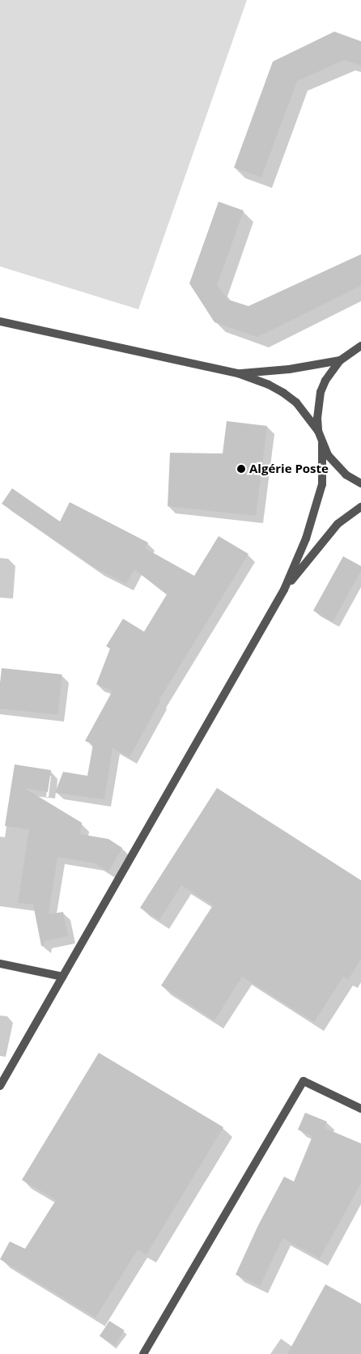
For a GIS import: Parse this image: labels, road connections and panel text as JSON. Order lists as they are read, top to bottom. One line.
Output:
{"places":["Algérie Poste"]}
